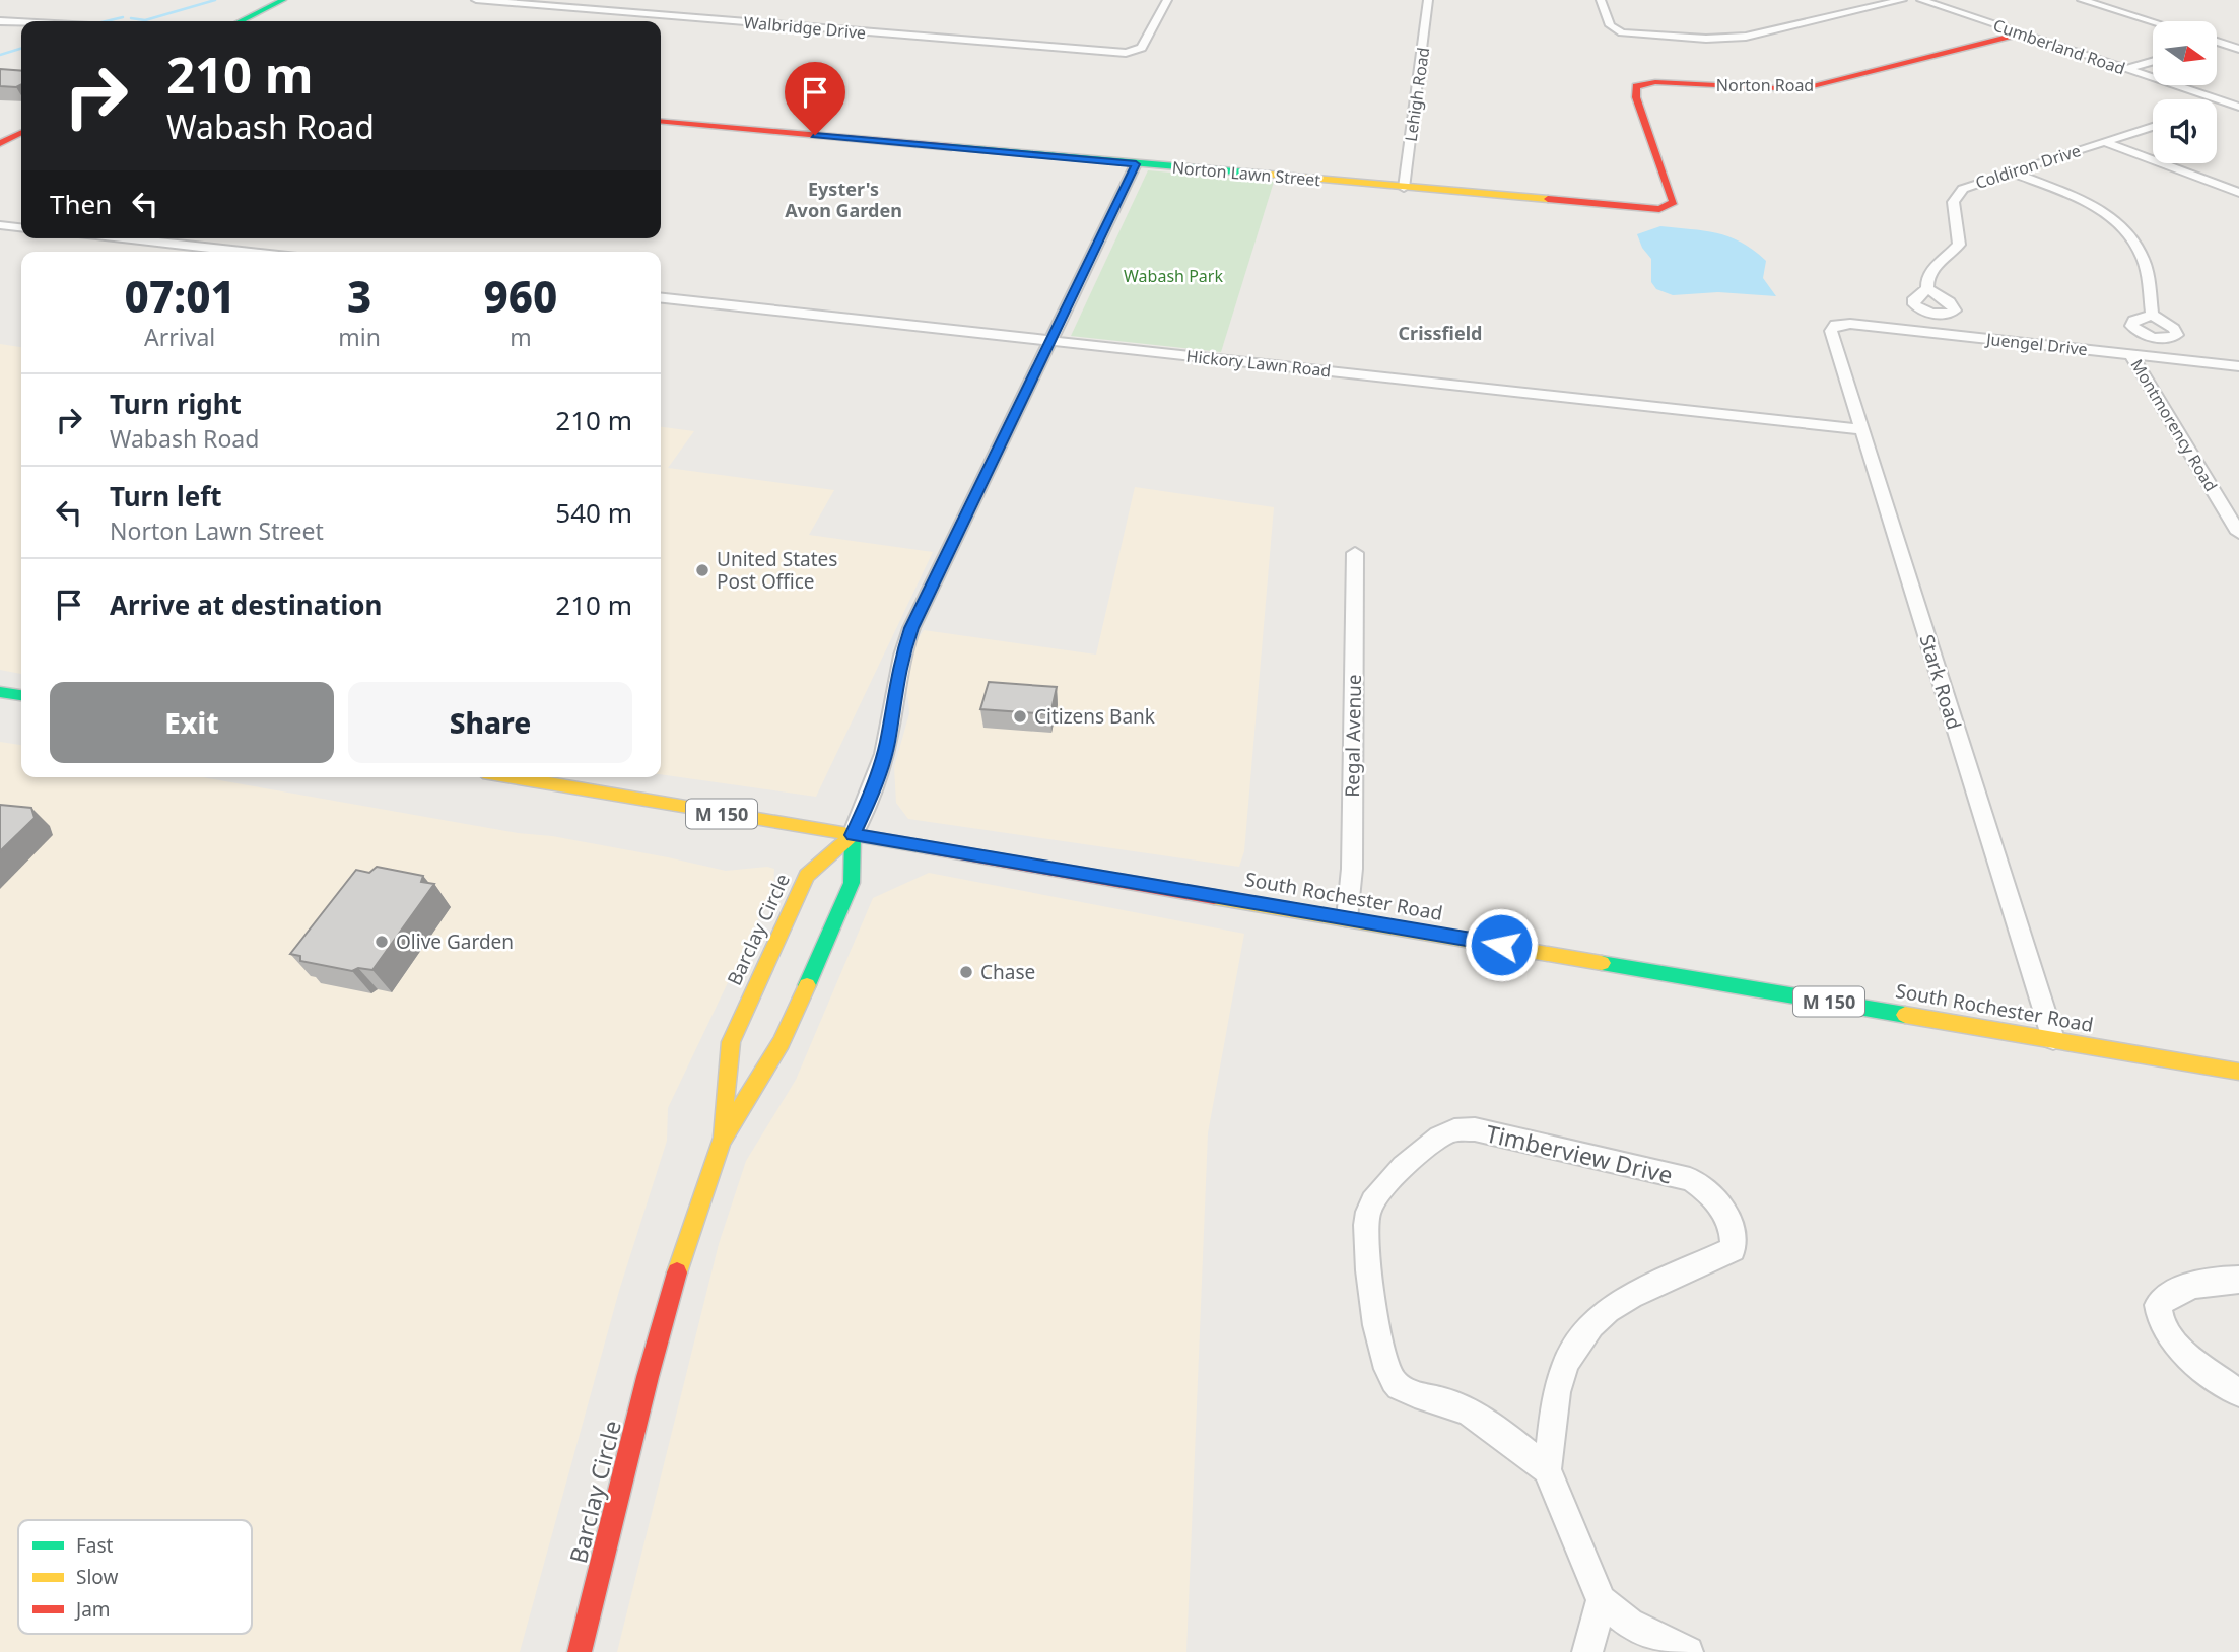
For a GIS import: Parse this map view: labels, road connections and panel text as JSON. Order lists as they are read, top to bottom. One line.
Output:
{"streets":{"street":["Walbridge Drive","Cumberland Road","Norton Road","Lehigh Road","Coldiron Drive","Norton Lawn Street","Juengel Drive","Hickory Lawn Road","Montmorency Road","Stark Road","Regal Avenue","M 150","South Rochester Road","Barclay Circle","Timberview Drive"]},"crossings":[["Cumberland Road","Norton Road"],["Norton Road","Norton Lawn Street"],["Lehigh Road","Norton Lawn Street"],["Juengel Drive","Montmorency Road"],["Juengel Drive","Stark Road"],["Hickory Lawn Road","Stark Road"],["Stark Road","South Rochester Road"],["Regal Avenue","South Rochester Road"],["South Rochester Road","Barclay Circle"]],"districts":["Eyster's Avon Garden","Crissfield"],"parks":["Wabash Park"],"places":["United States Post Office","Citizens Bank","Olive Garden","Chase"],"legend":["Fast","Slow","Jam"],"north":"right","page":{"turn":["210 m","Wabash Road"],"then":"Then","eta":["07:01","Arrival","3","min","960","m"],"list":[{"name":"Turn right","note":"Wabash Road","value":"210 m"},{"name":"Turn left","note":"Norton Lawn Street","value":"540 m"},{"name":"Arrive at destination","value":"210 m"}],"buttons":["Exit","Share"]}}
